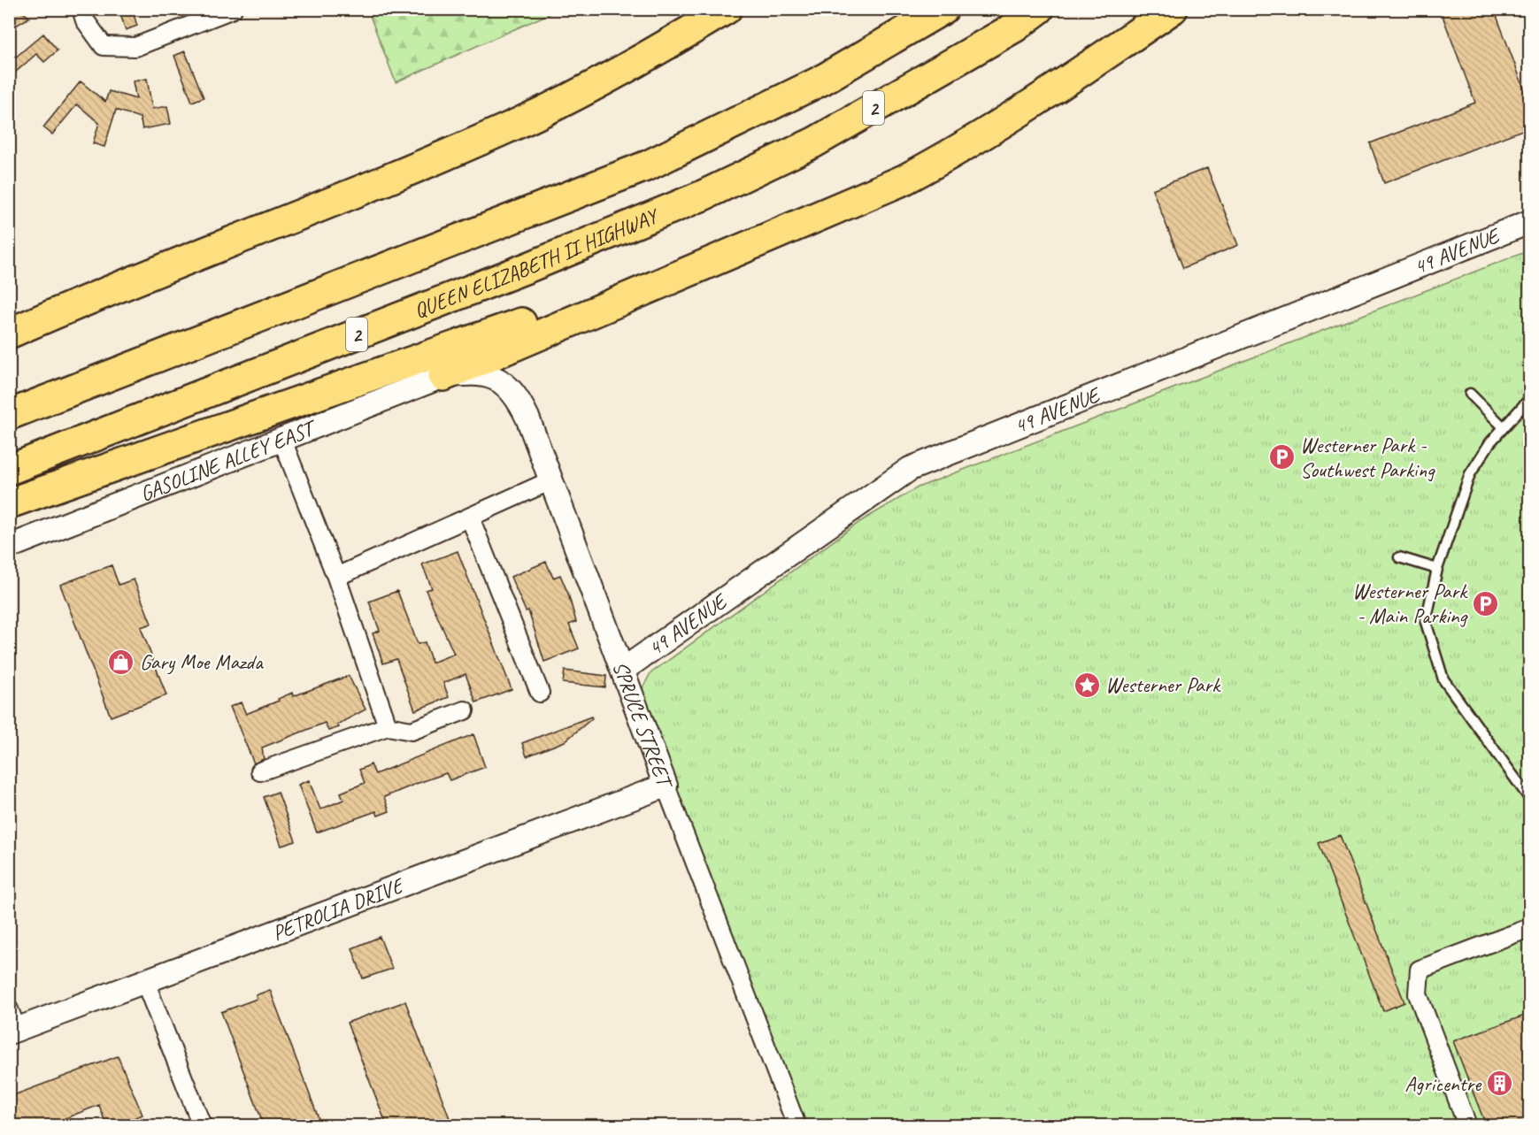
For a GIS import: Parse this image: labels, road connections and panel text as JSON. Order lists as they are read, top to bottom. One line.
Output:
{"streets":{"highway":["2","QUEEN ELIZABETH II HIGHWAY"],"street":["49 AVENUE","GASOLINE ALLEY EAST","SPRUCE STREET","PETROLIA DRIVE"]},"crossings":[["49 AVENUE","SPRUCE STREET"],["GASOLINE ALLEY EAST","SPRUCE STREET"],["SPRUCE STREET","PETROLIA DRIVE"]],"places":{"parking":["Westerner Park - Southwest Parking","Westerner Park - Main Parking"],"shop":["Gary Moe Mazda"],"place":["Westerner Park"],"building":["Agricentre"]}}
